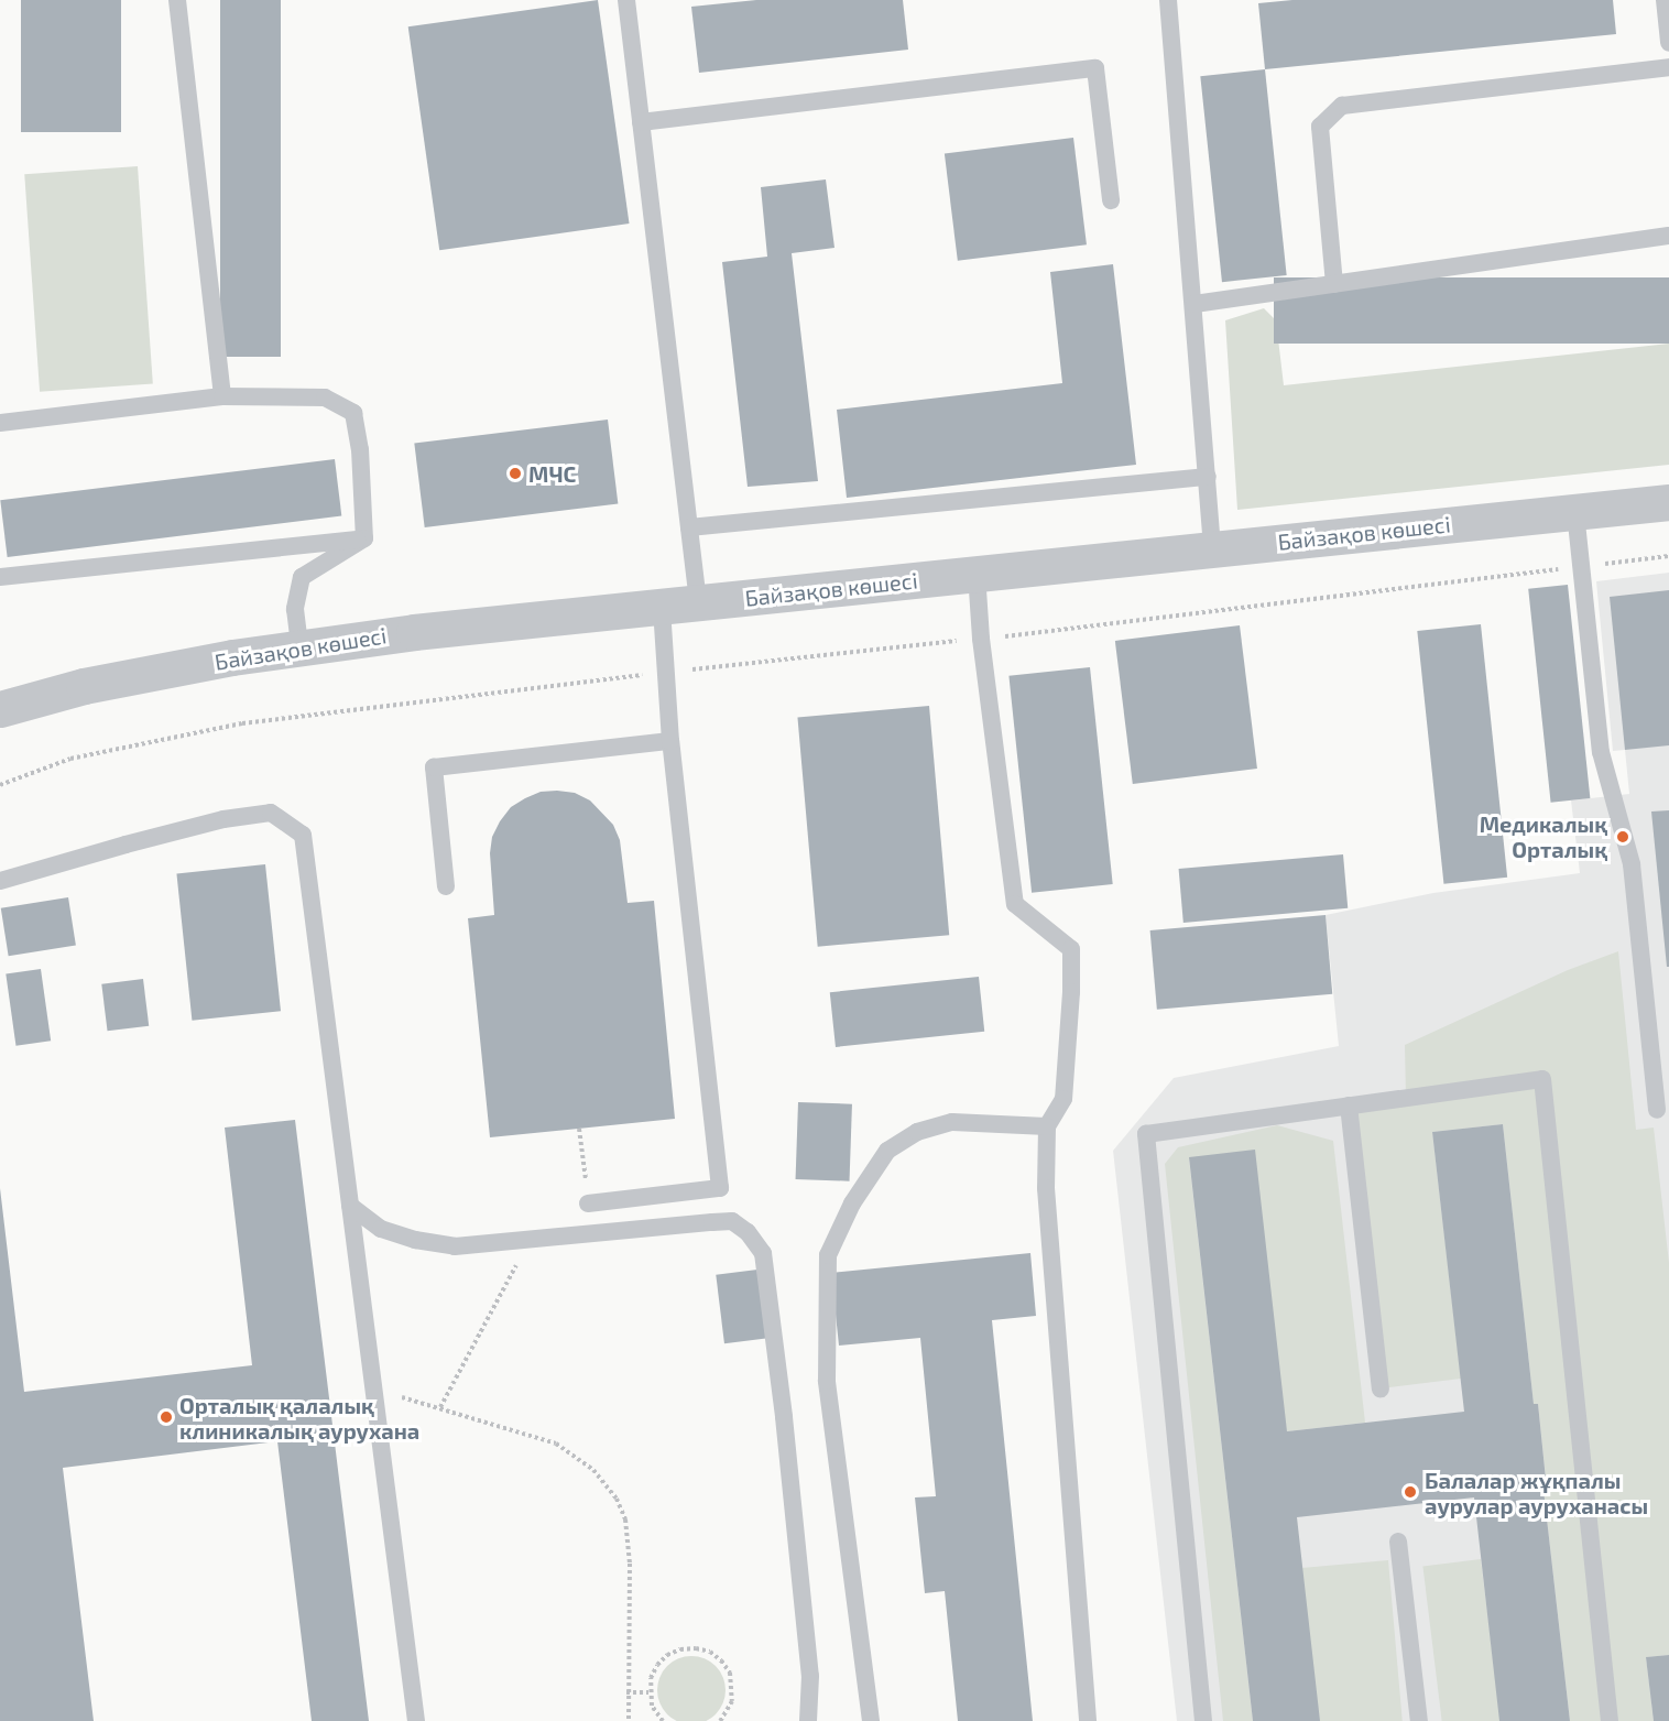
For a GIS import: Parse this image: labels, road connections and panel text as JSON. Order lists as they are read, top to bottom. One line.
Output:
{"streets":{"street":["Байзақов көшесі"]},"places":["МЧС","Медикалық Орталық","Орталық қалалық клиникалық аурухана","Балалар жұқпалы аурулар ауруханасы"]}
